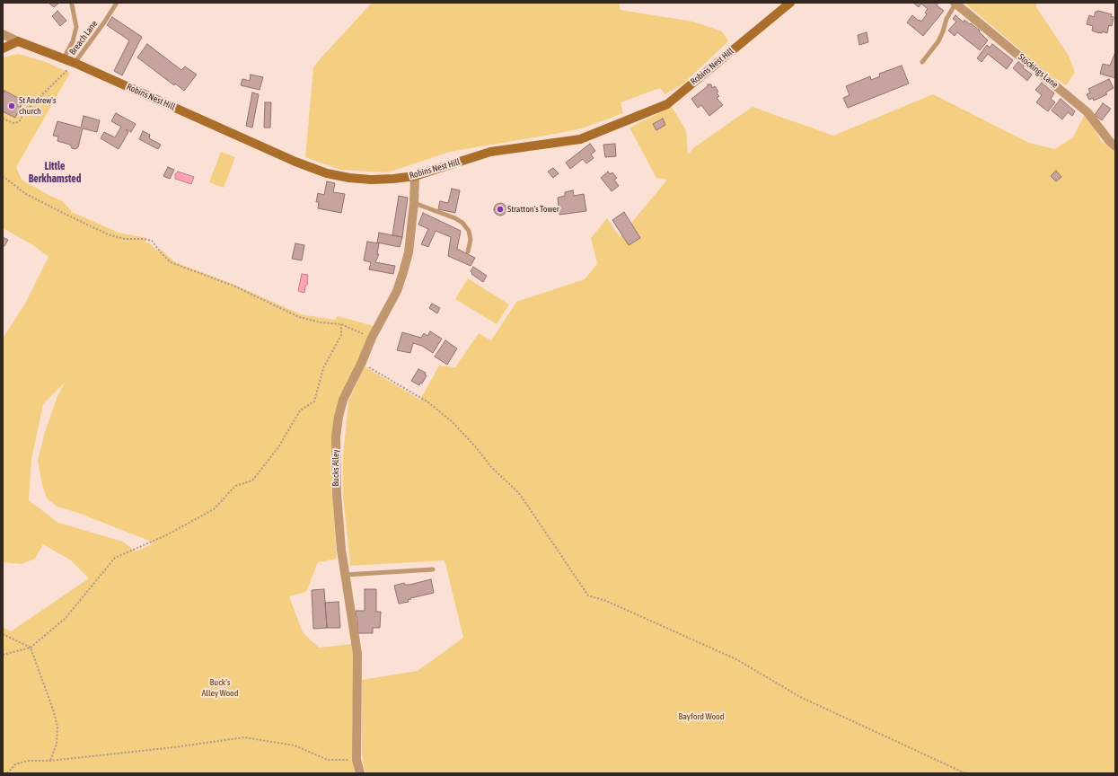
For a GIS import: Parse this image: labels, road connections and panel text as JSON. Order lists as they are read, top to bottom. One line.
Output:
{"streets":{"street":["Robins Nest Hill","Stockings Lane","Bucks Alley"],"lane":["Breach Lane"]},"crossings":[["Breach Lane","Robins Nest Hill"],["Robins Nest Hill","Bucks Alley"]],"districts":["Little Berkhamsted"],"parks":["Buck's Alley Wood","Bayford Wood"],"places":["St Andrew's church","Stratton's Tower"]}
